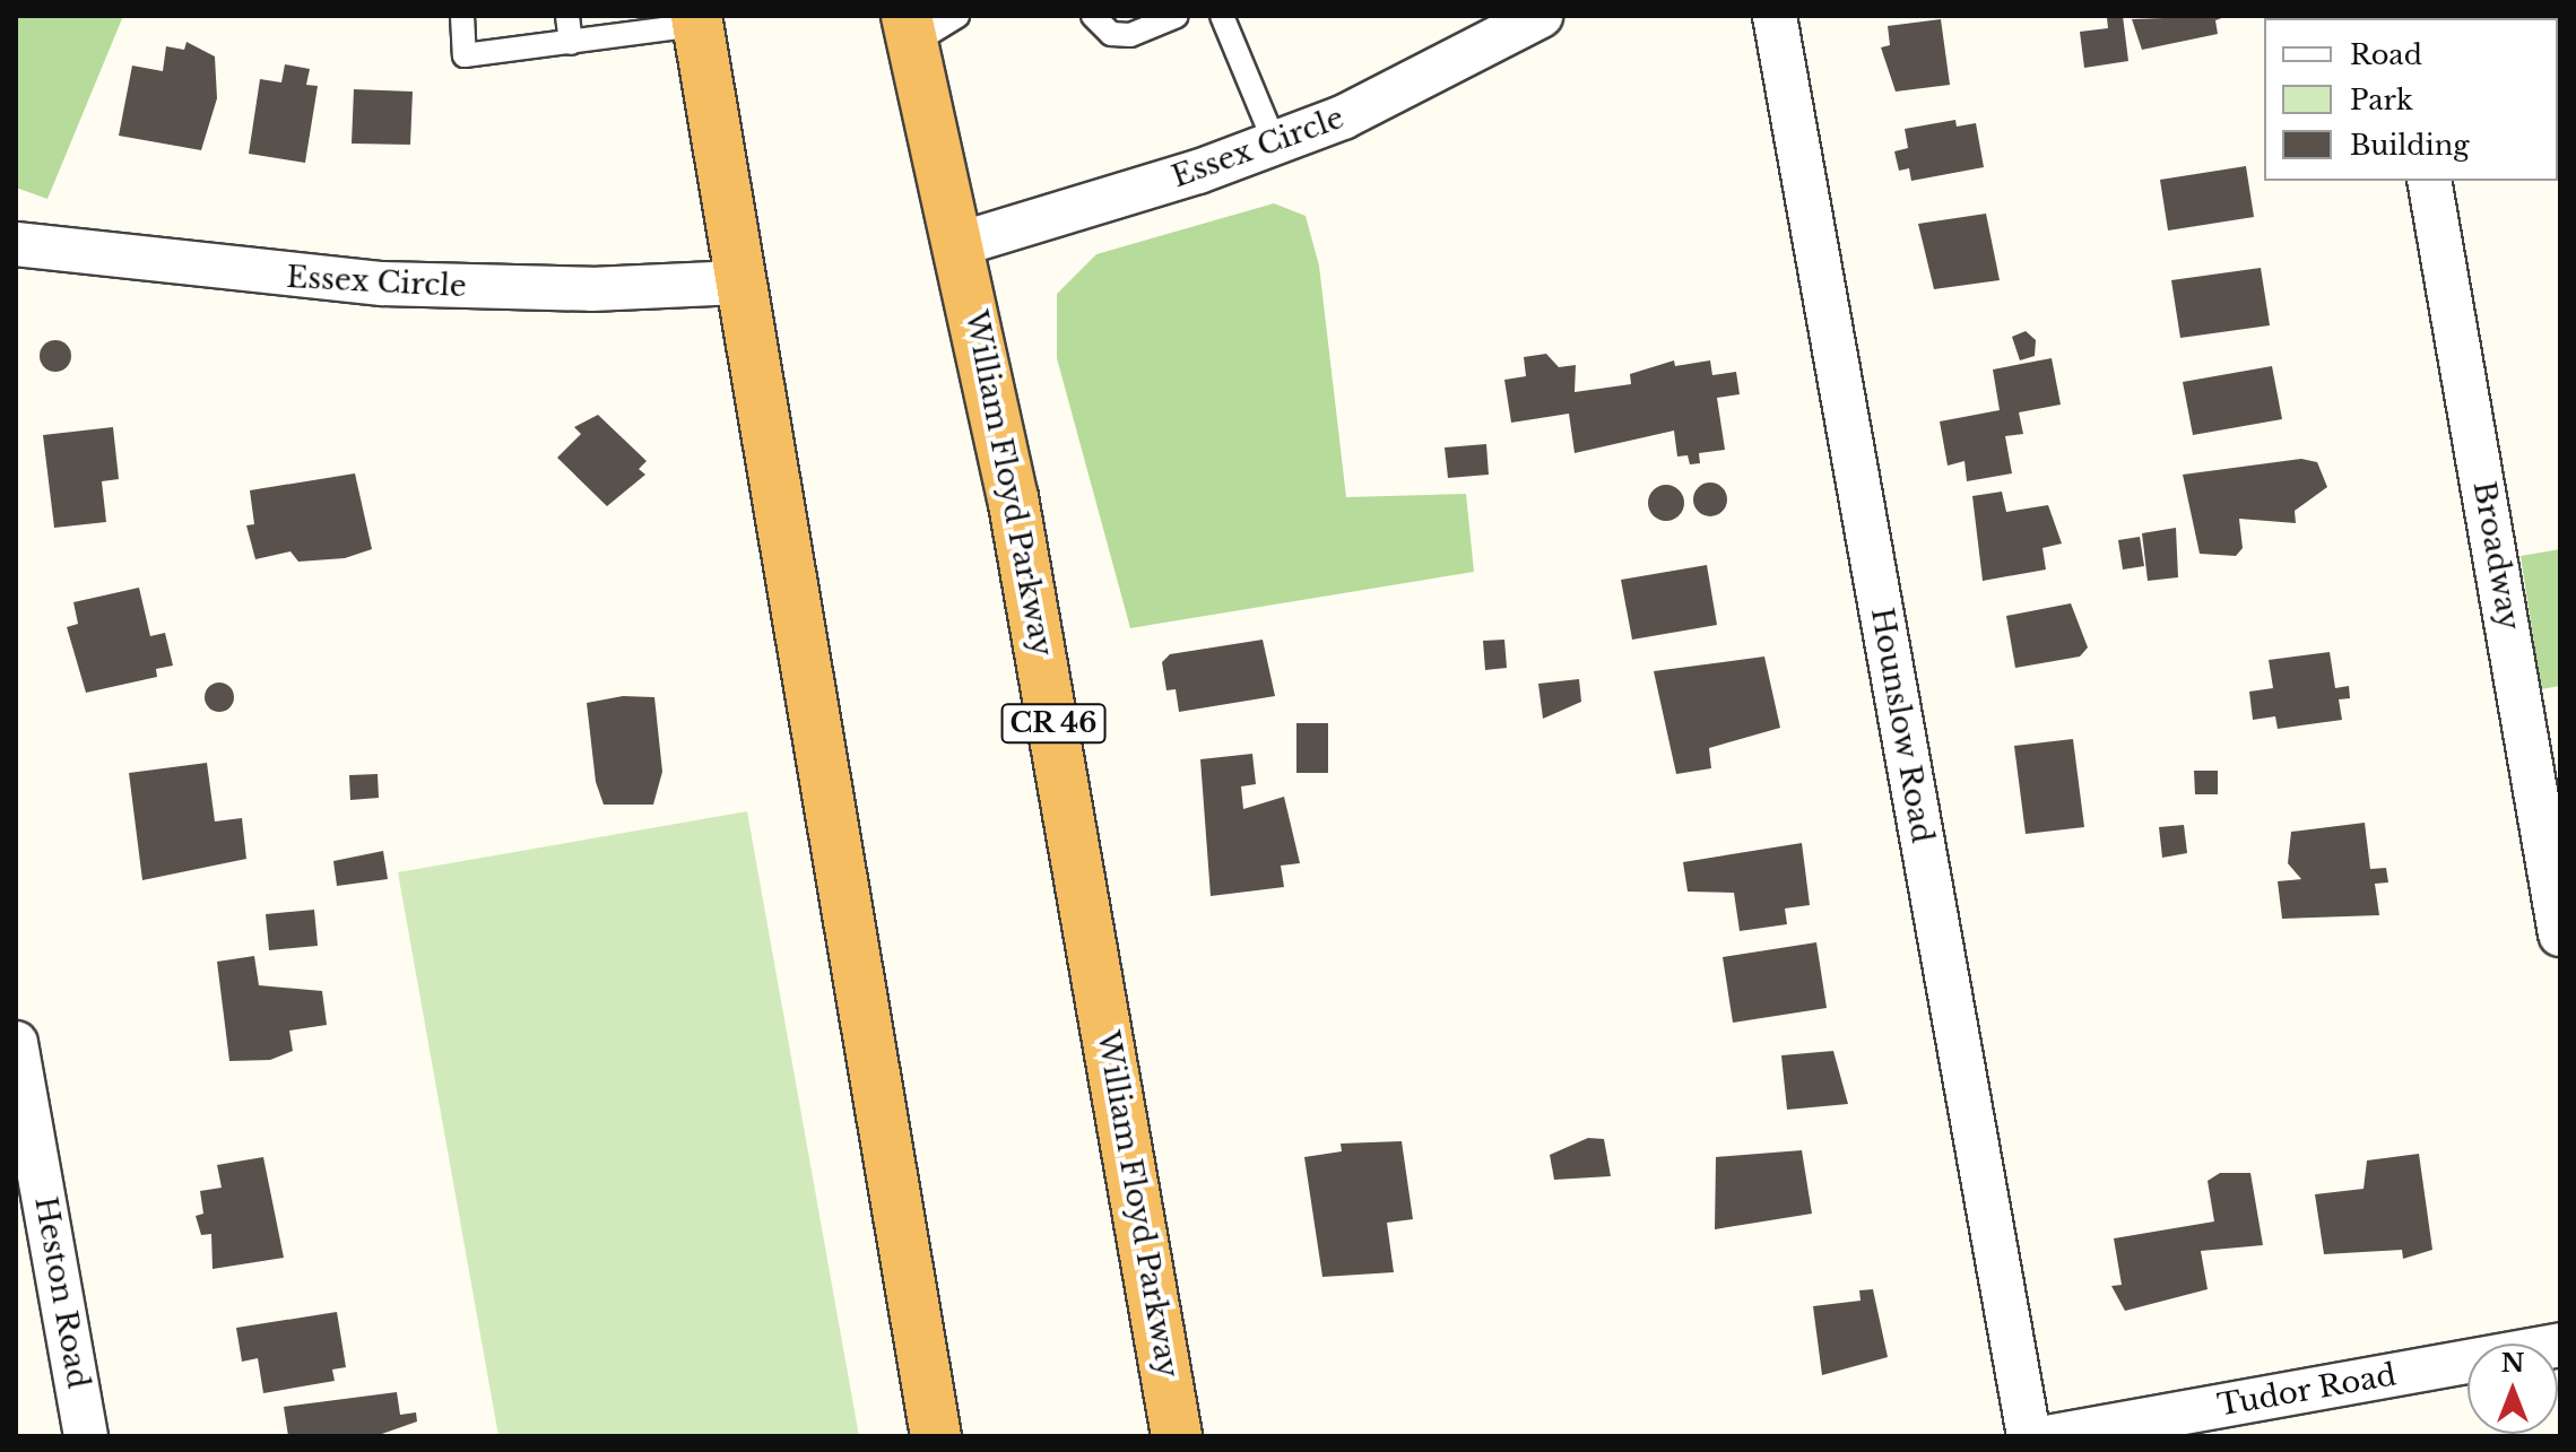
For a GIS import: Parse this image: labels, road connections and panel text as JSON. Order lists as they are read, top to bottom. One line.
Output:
{"streets":{"highway":["William Floyd Parkway","CR 46"],"street":["Essex Circle","Broadway","Hounslow Road","Heston Road","Tudor Road"]},"crossings":[["Essex Circle","William Floyd Parkway"]],"legend":["Road","Park","Building"],"north":"top"}
